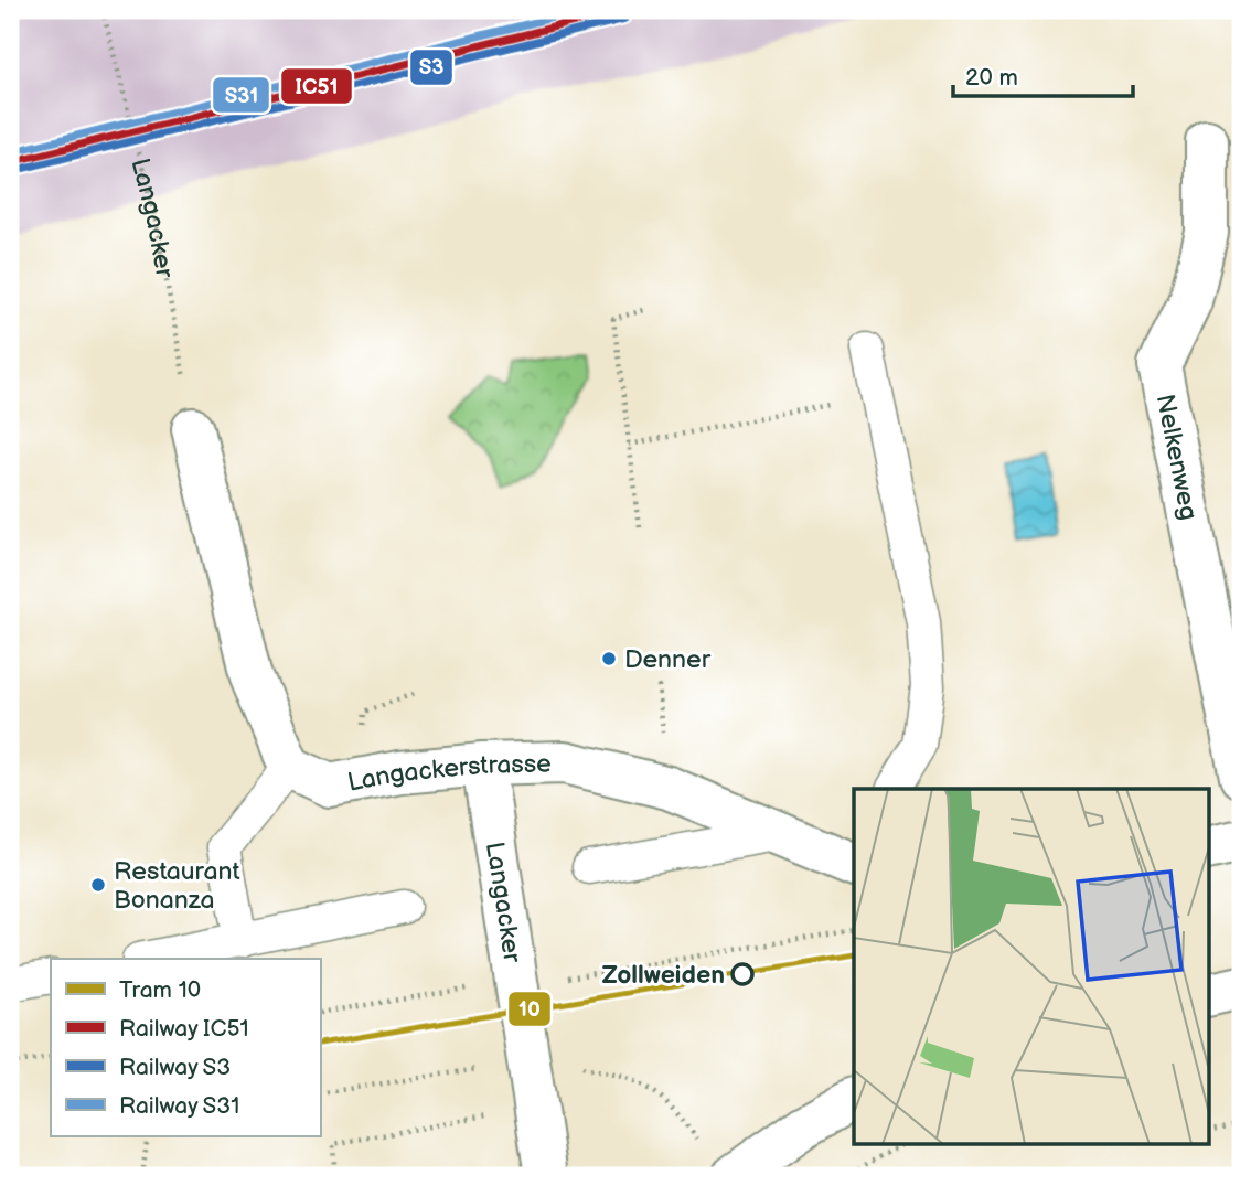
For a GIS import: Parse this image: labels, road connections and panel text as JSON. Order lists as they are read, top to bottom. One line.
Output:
{"streets":{"street":["Langacker","Nelkenweg","Langackerstrasse"]},"crossings":[["Langacker","Langackerstrasse"]],"places":["Denner","Restaurant Bonanza","Zollweiden"],"lines":["rail line IC51","rail line S31","rail line S3","tram line 10"],"legend":["Tram 10","Railway IC51","Railway S3","Railway S31"],"scale_bar":"20 m"}
